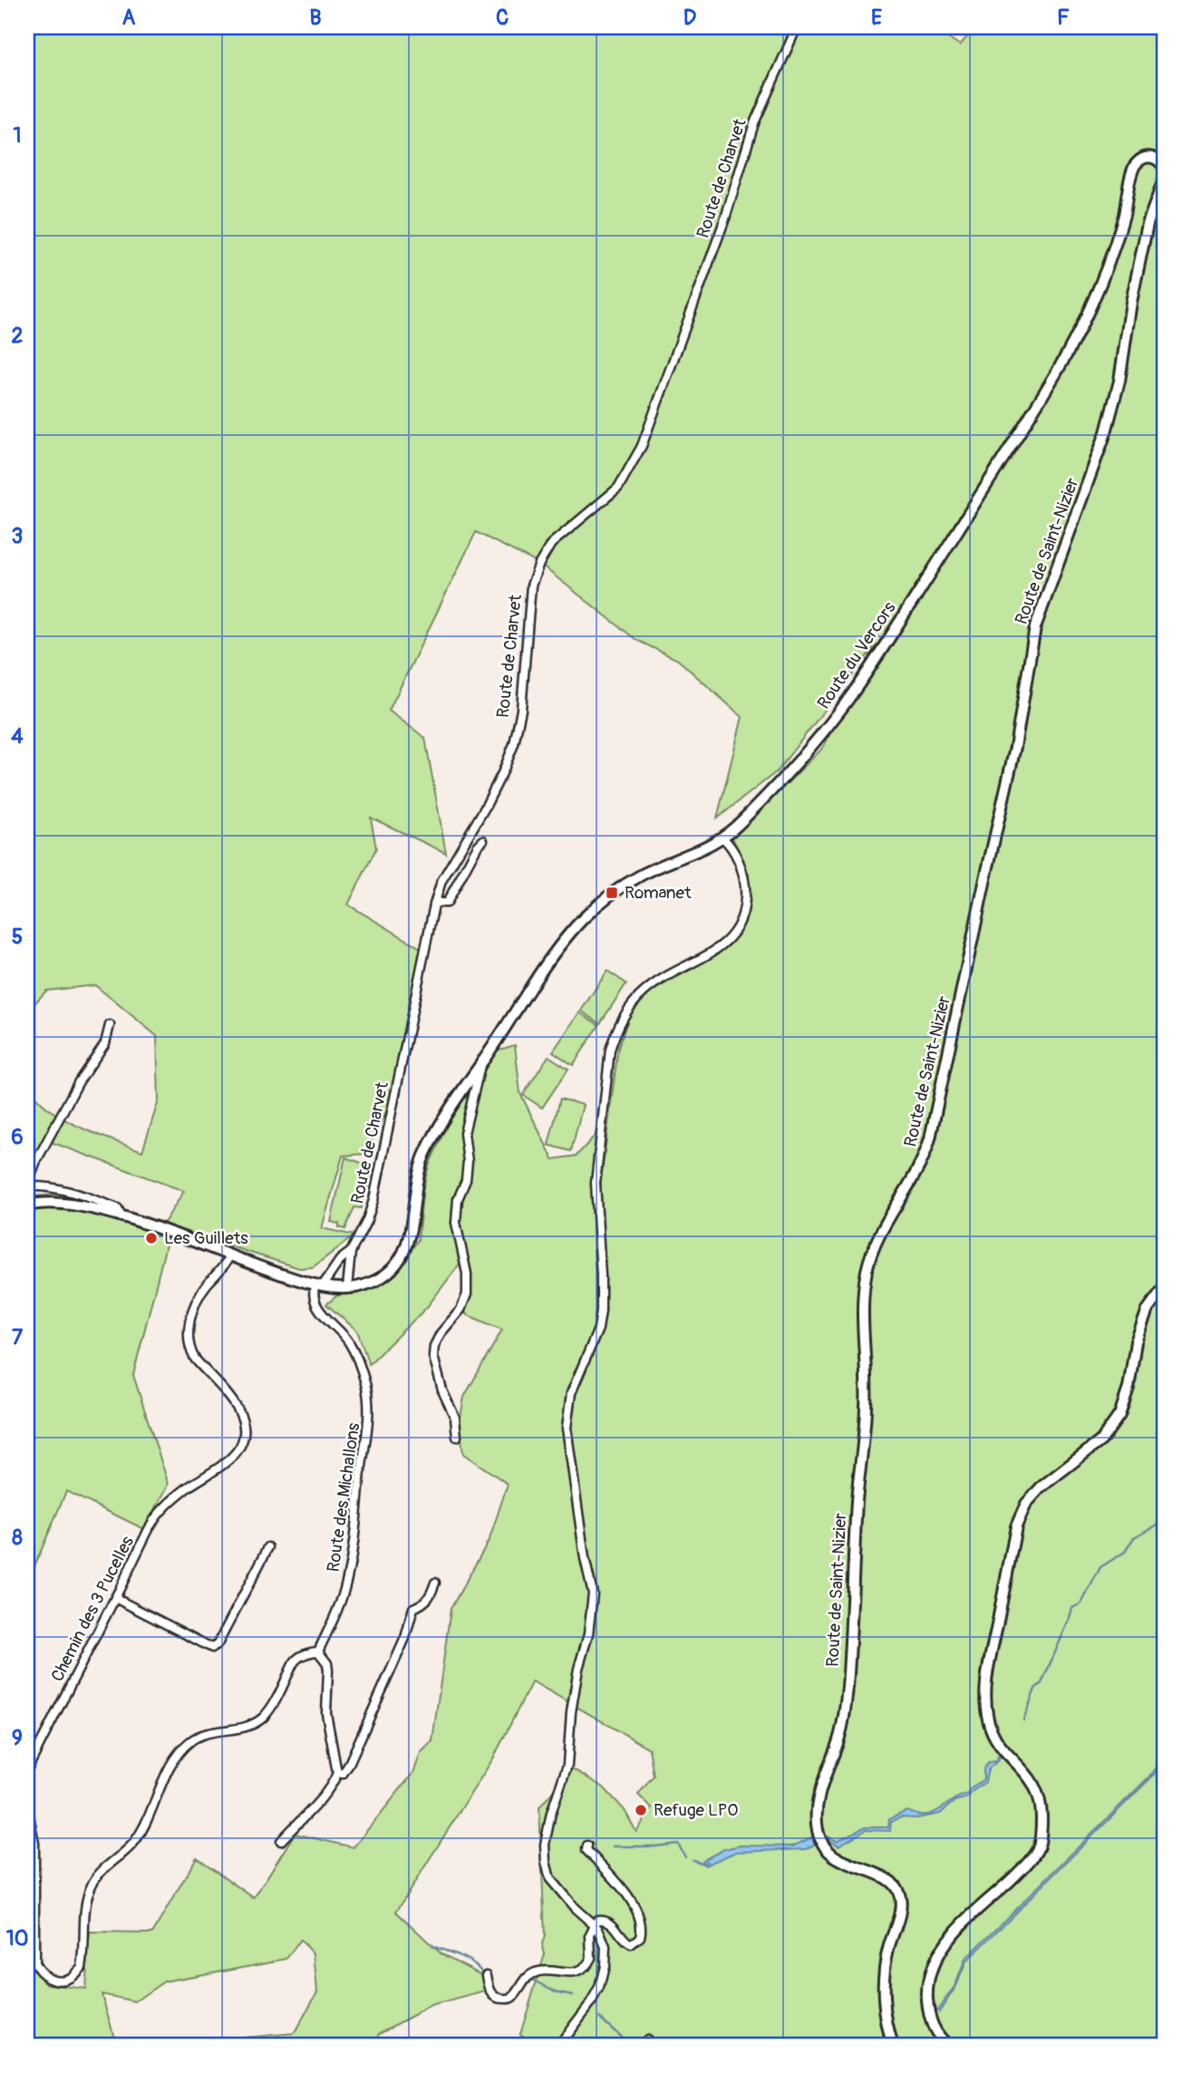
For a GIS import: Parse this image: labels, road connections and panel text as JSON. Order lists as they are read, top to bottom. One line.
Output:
{"streets":{"main road":["Route de Saint-Nizier","Route du Vercors"],"street":["Route de Charvet","Route des Michallons","Chemin des 3 Pucelles"]},"crossings":[["Route de Charvet","Route du Vercors"],["Route de Charvet","Route des Michallons"]],"places":{"transit":["Romanet"],"other":["Les Guillets","Refuge LPO"]},"grid":{"columns":["A","B","C","D","E","F"],"rows":["1","2","3","4","5","6","7","8","9","10"]}}
